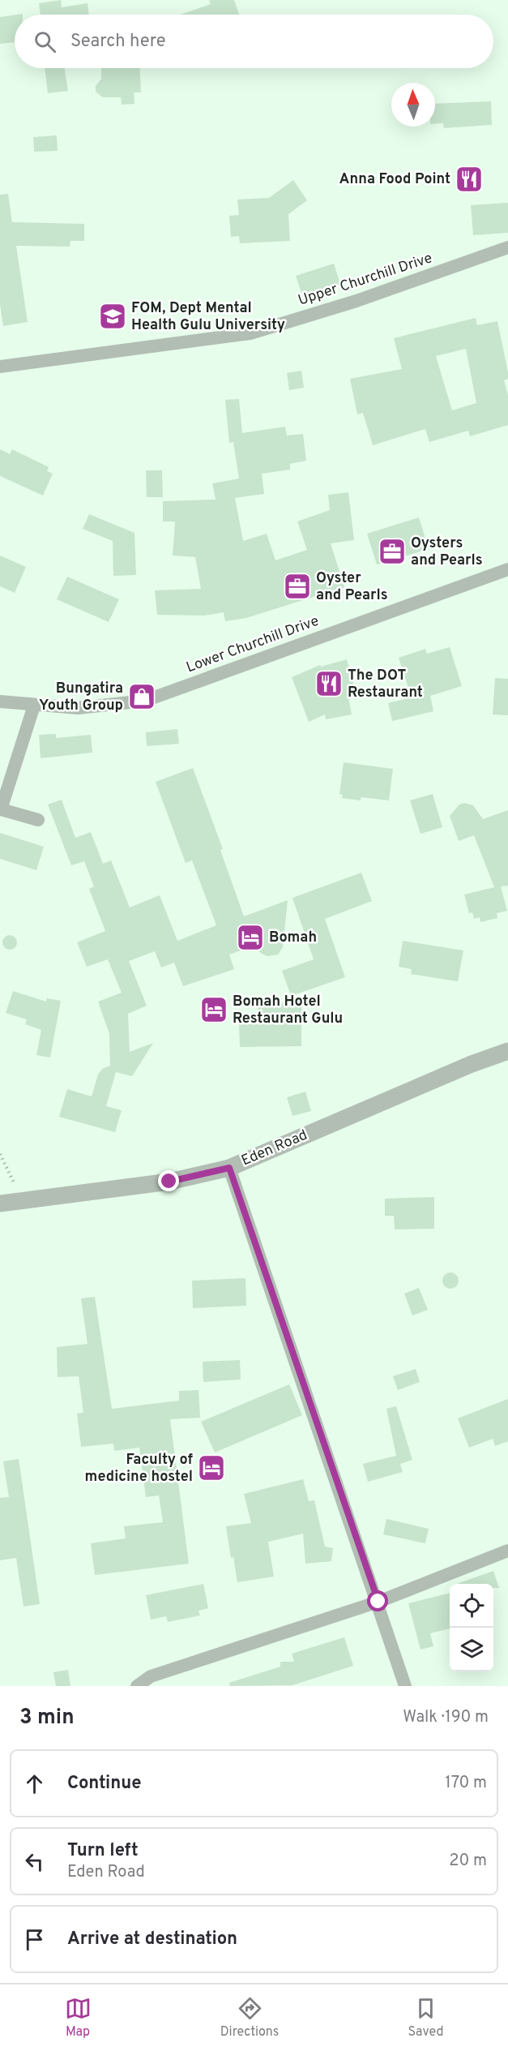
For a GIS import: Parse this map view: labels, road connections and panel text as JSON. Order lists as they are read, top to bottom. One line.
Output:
{"streets":{"street":["Upper Churchill Drive","Lower Churchill Drive","Eden Road"]},"places":{"restaurant":["Anna Food Point","The DOT Restaurant"],"school or university":["FOM, Dept Mental Health Gulu University"],"office":["Oysters and Pearls","Oyster and Pearls"],"shop":["Bungatira Youth Group"],"hotel":["Bomah","Bomah Hotel Restaurant Gulu","Faculty of medicine hostel"]},"north":"top","page":{"search":"Search here","heading":["3 min","Walk · 190 m"],"list":[["Continue","170 m"],["Turn left","Eden Road","20 m"],"Arrive at destination"],"nav":["Map","Directions","Saved"]}}
